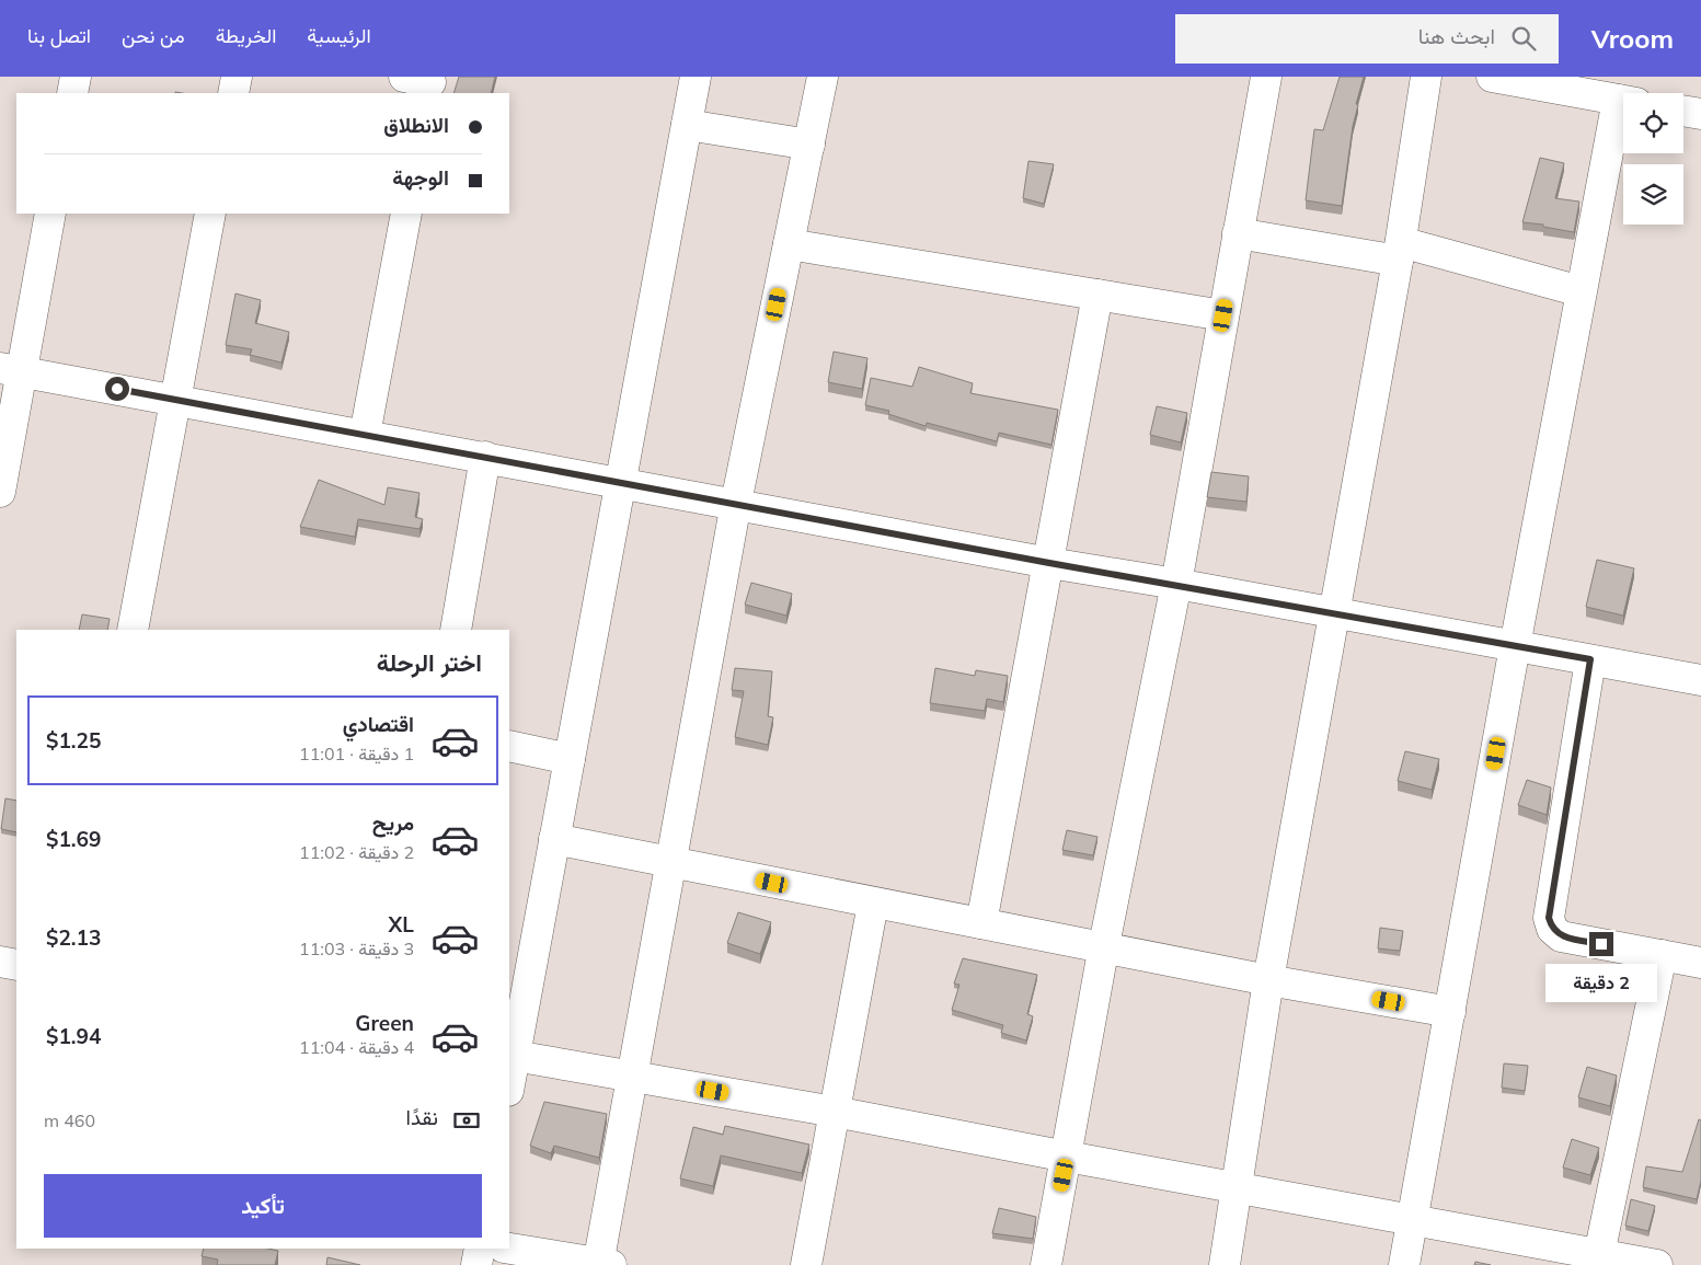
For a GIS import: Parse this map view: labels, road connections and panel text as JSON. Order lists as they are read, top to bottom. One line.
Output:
{"page":{"header":"Vroom","search":"ابحث هنا","nav":["الرئيسية","الخريطة","من نحن","اتصل بنا"],"banner":["الانطلاق","الوجهة"],"heading":"اختر الرحلة","list":[{"name":"اقتصادي","note":"1 دقيقة · 11:01","value":"$1.25"},{"name":"مريح","note":"2 دقيقة · 11:02","value":"$1.69"},{"name":"XL","note":"3 دقيقة · 11:03","value":"$2.13"},{"name":"Green","note":"4 دقيقة · 11:04","value":"$1.94"}],"bubble":"2 دقيقة","pay":["نقدًا","460 m"],"buttons":"تأكيد"}}
